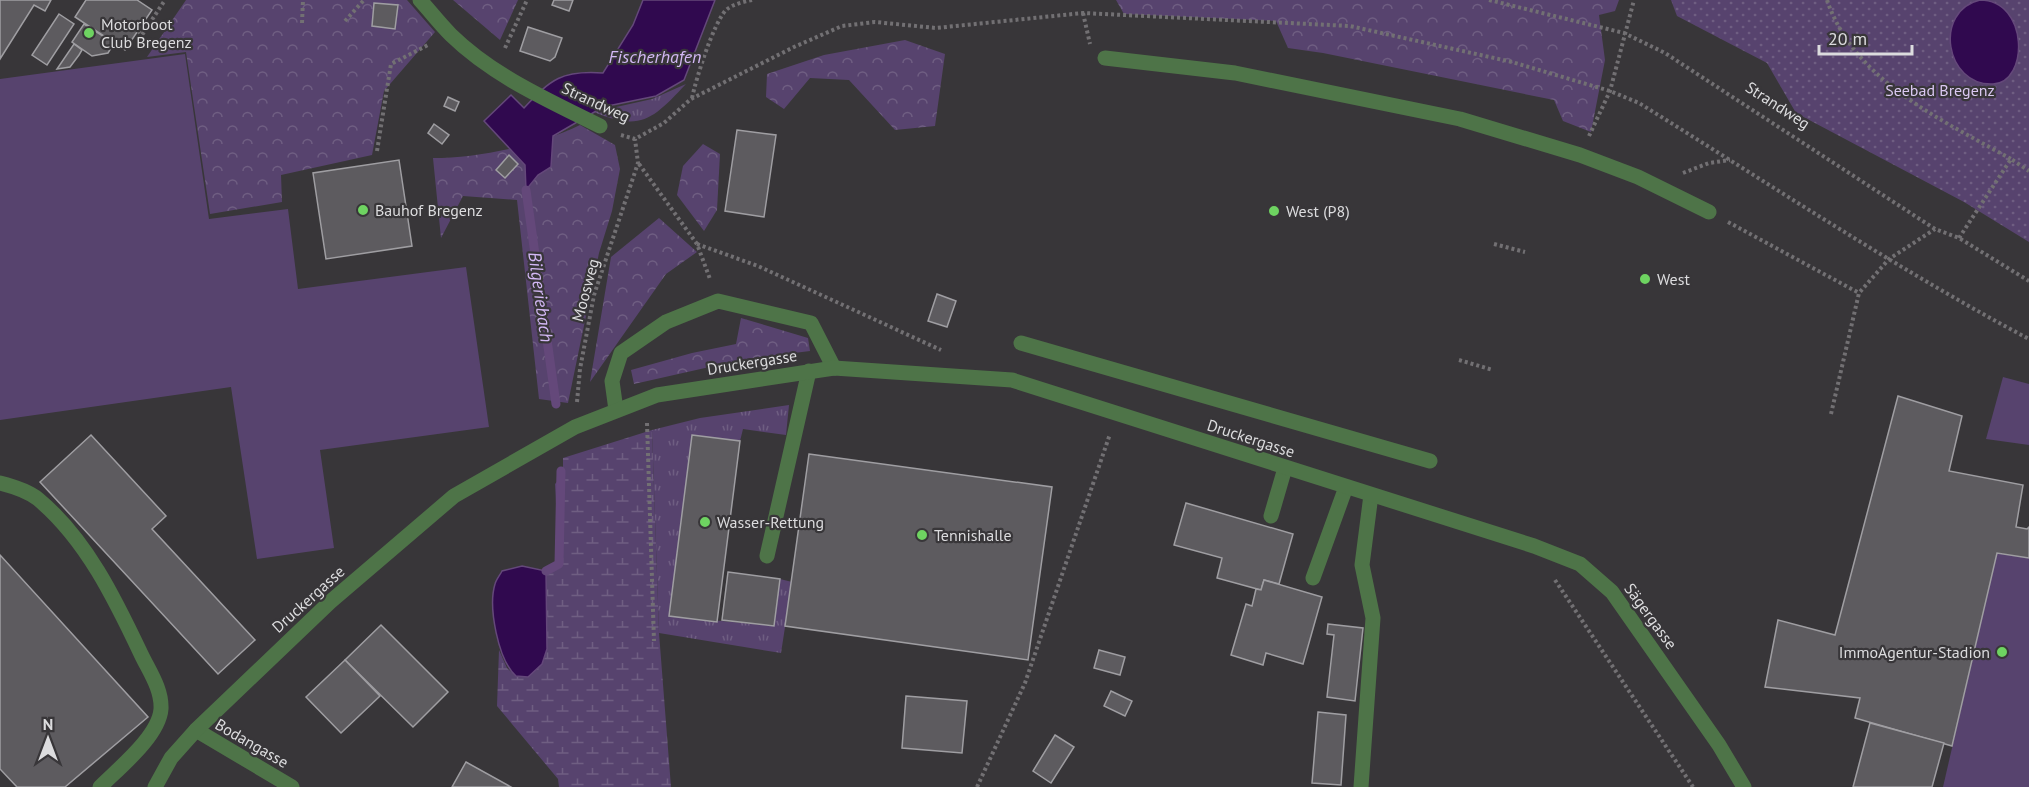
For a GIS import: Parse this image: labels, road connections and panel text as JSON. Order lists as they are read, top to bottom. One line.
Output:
{"streets":{"street":["Strandweg","Druckergasse","Sägergasse","Bodangasse"],"path":["Moosweg"]},"crossings":[["Strandweg","Moosweg"],["Moosweg","Druckergasse"],["Druckergasse","Sägergasse"],["Druckergasse","Bodangasse"]],"water":["Fischerhafen","Bilgeriebach"],"parks":["Seebad Bregenz"],"places":["Motorboot Club Bregenz","Bauhof Bregenz","West (P8)","West","Wasser-Rettung","Tennishalle","ImmoAgentur-Stadion"],"scale_bar":"20 m","north":"top"}
